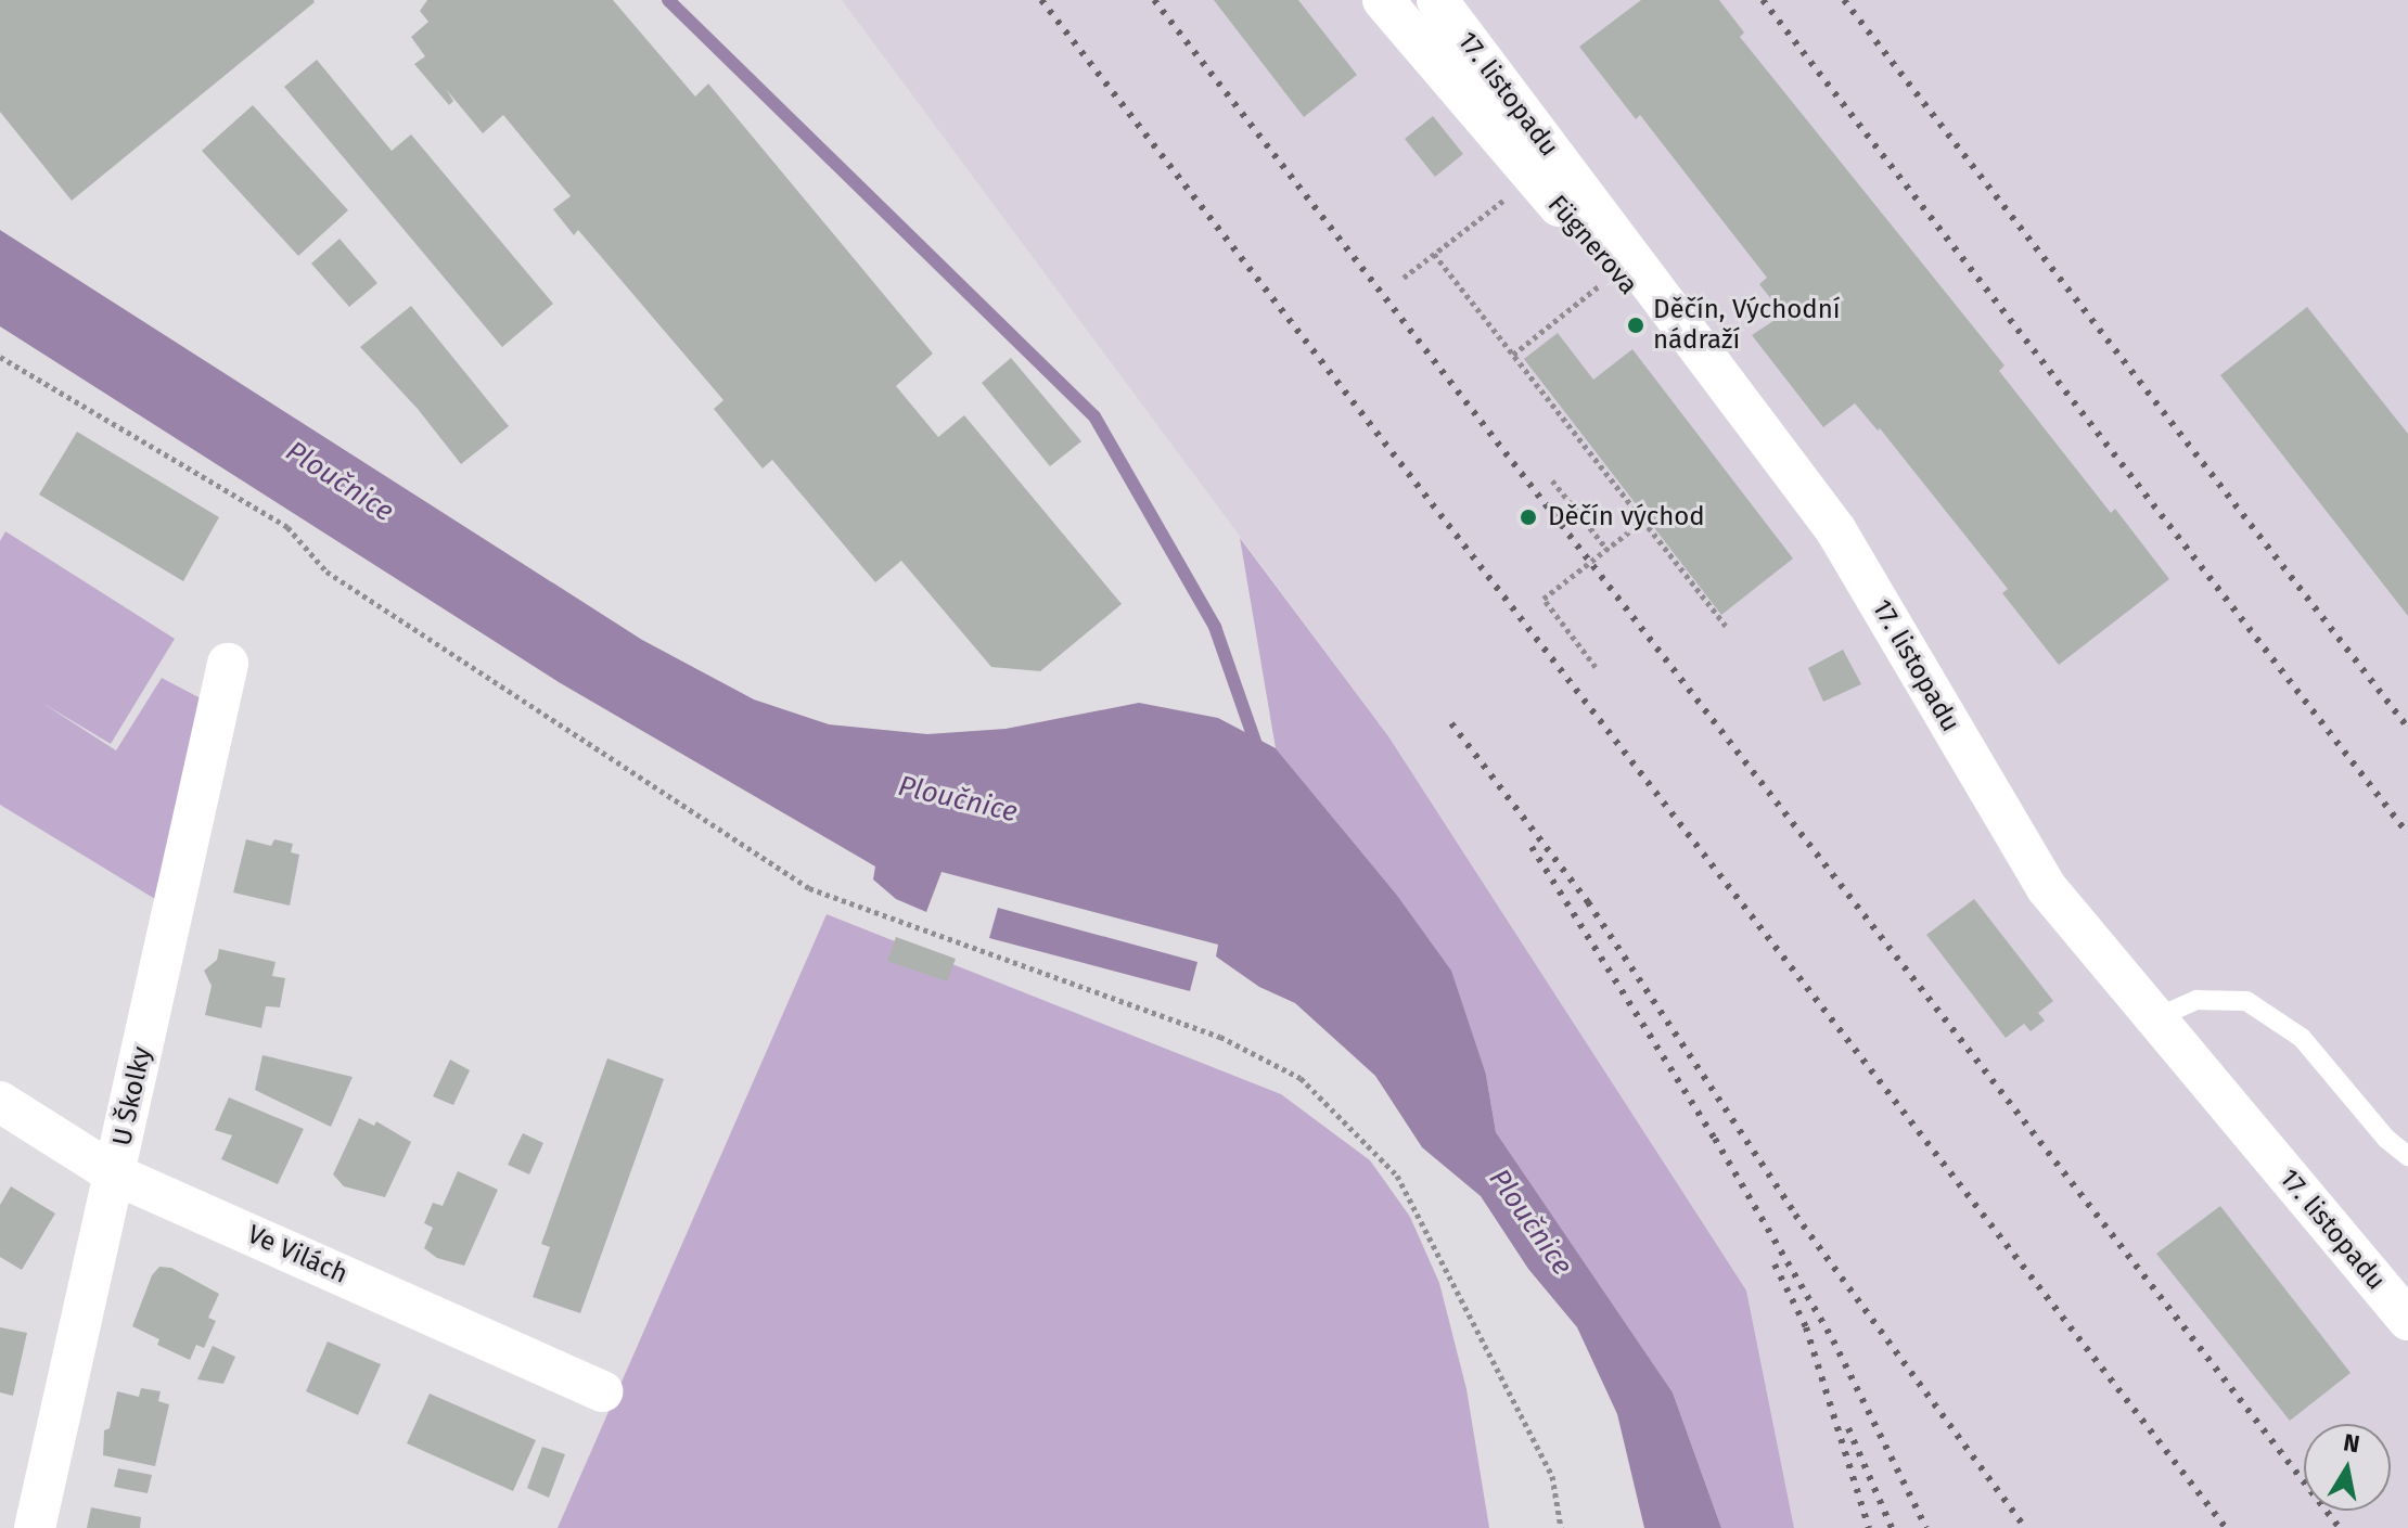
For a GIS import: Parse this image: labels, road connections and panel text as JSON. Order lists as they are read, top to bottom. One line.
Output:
{"streets":{"street":["17. listopadu","Fügnerova","U Školky","Ve Vilách"]},"crossings":[["17. listopadu","Fügnerova"],["U Školky","Ve Vilách"]],"water":["Ploučnice"],"places":["Děčín, Východní nádraží","Děčín východ"],"north":"top"}
